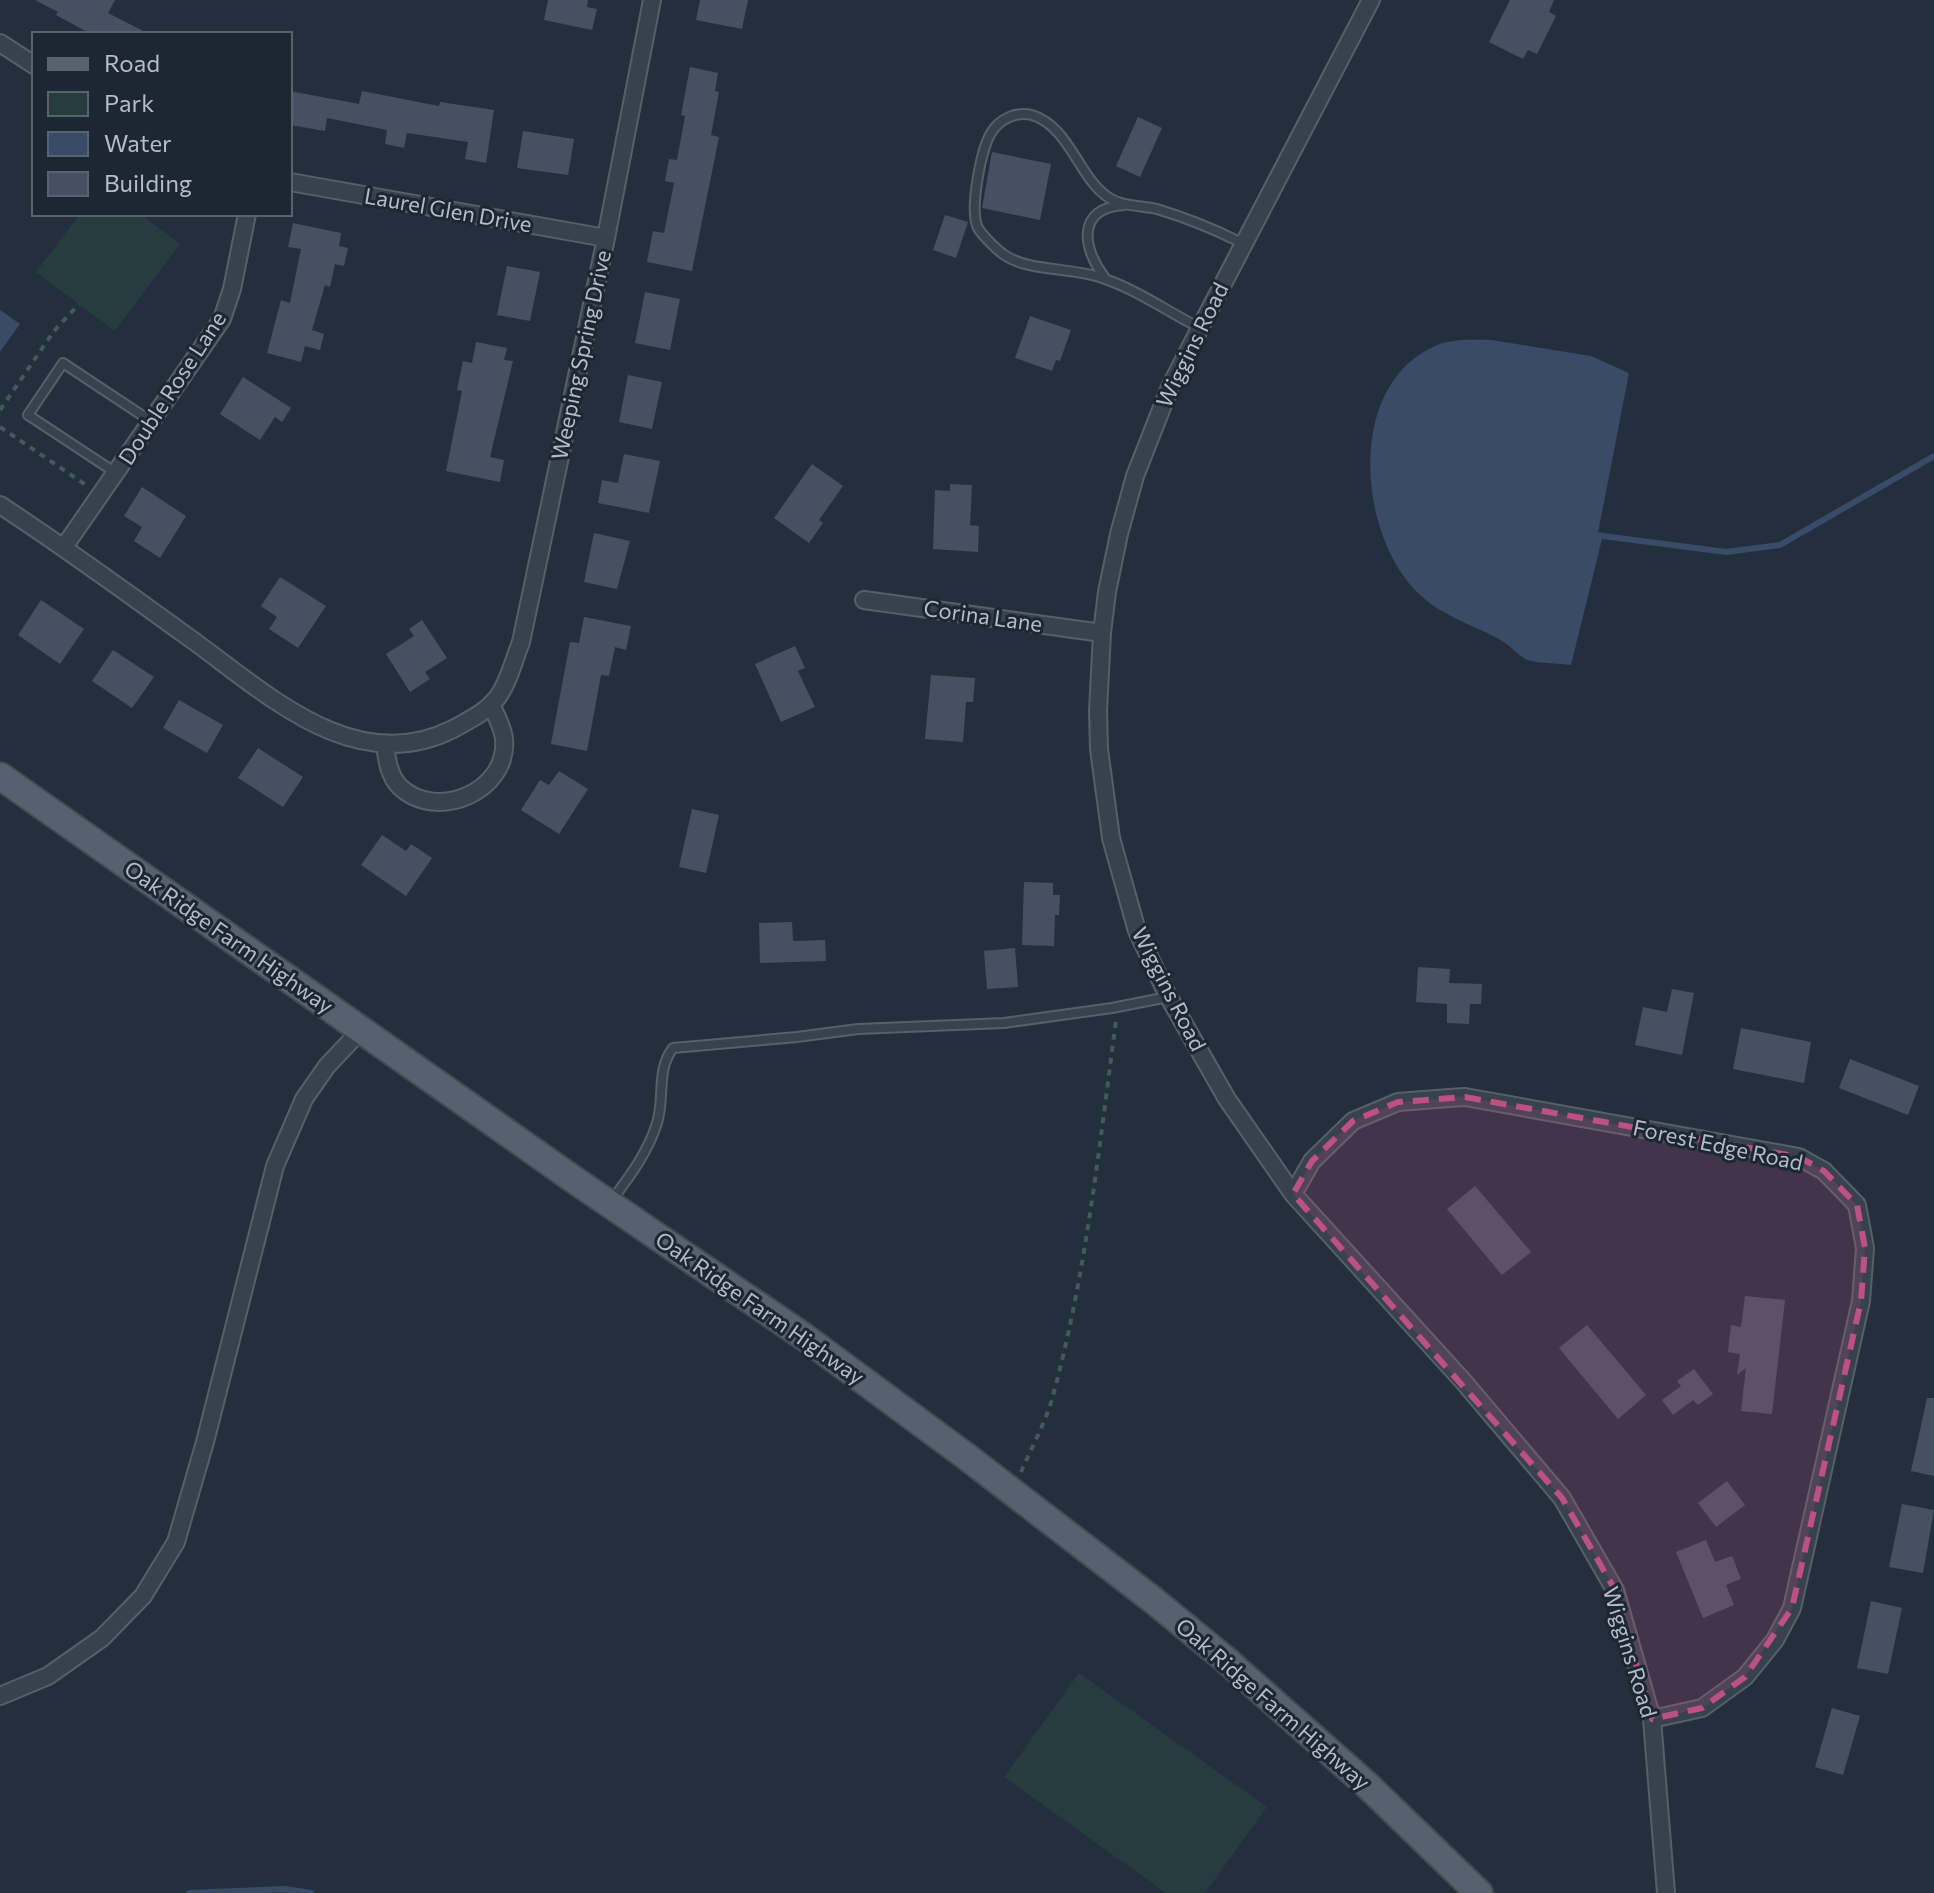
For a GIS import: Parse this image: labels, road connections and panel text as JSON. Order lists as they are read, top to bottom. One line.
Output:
{"streets":{"main road":["Oak Ridge Farm Highway"],"street":["Laurel Glen Drive","Wiggins Road","Weeping Spring Drive","Double Rose Lane","Corina Lane","Forest Edge Road"]},"crossings":[["Laurel Glen Drive","Weeping Spring Drive"],["Wiggins Road","Corina Lane"],["Wiggins Road","Forest Edge Road"],["Weeping Spring Drive","Double Rose Lane"]],"legend":["Road","Park","Water","Building"]}
